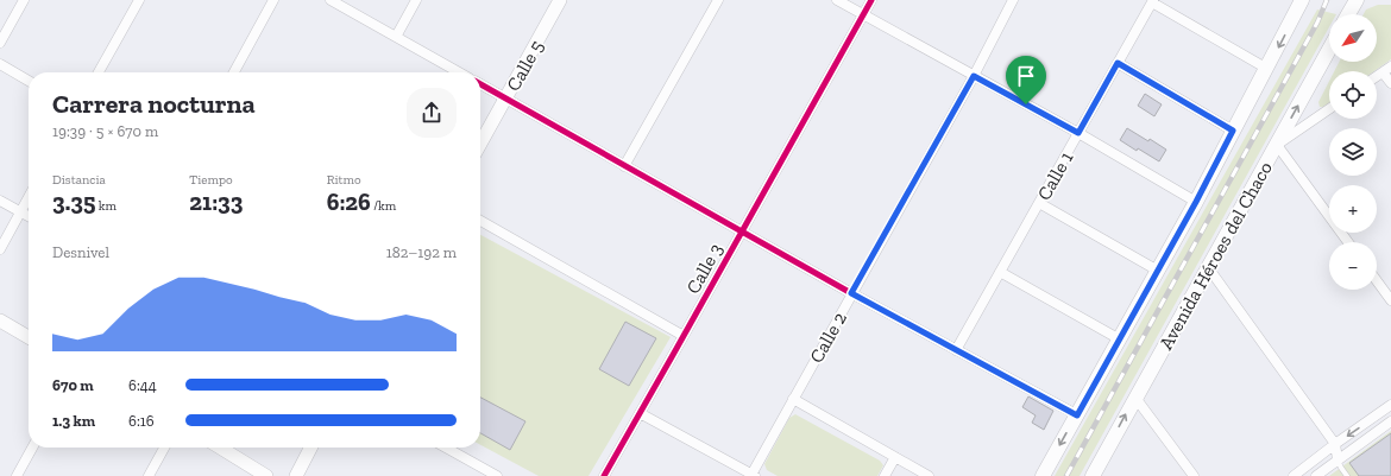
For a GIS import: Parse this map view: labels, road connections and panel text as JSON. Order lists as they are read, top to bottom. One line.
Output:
{"streets":{"main road":["Calle 5","Avenida Héroes del Chaco"],"street":["Calle 1","Calle 3","Calle 2"]},"north":"bottom left","page":{"map_buttons":["+","−"],"heading":["Carrera nocturna","19:39 · 5 × 670 m"],"stats":[["Distancia","3.35 km"],["Tiempo","21:33"],["Ritmo","6:26 /km"]],"chart":["Desnivel","182–192 m"],"list":[{"name":"670 m","note":"6:44"},{"name":"1.3 km","note":"6:16"}]}}
